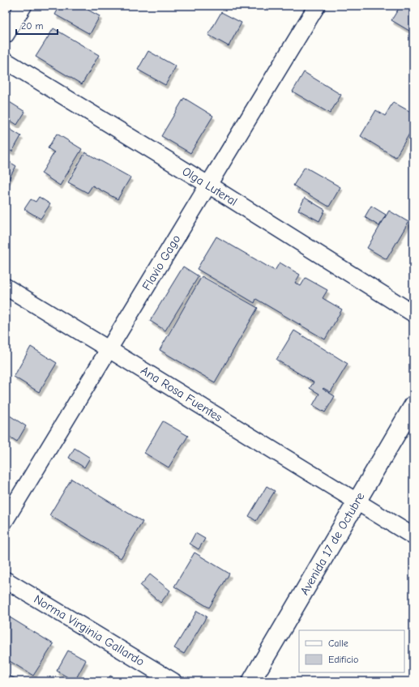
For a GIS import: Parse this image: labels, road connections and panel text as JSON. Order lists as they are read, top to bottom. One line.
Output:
{"streets":{"main road":["Avenida 17 de Octubre"],"street":["Olga Luteral","Flavio Gago","Ana Rosa Fuentes","Norma Virginia Gallardo"]},"crossings":[["Olga Luteral","Flavio Gago"],["Flavio Gago","Ana Rosa Fuentes"],["Ana Rosa Fuentes","Avenida 17 de Octubre"]],"legend":["Calle","Edificio"],"scale_bar":"20 m"}
